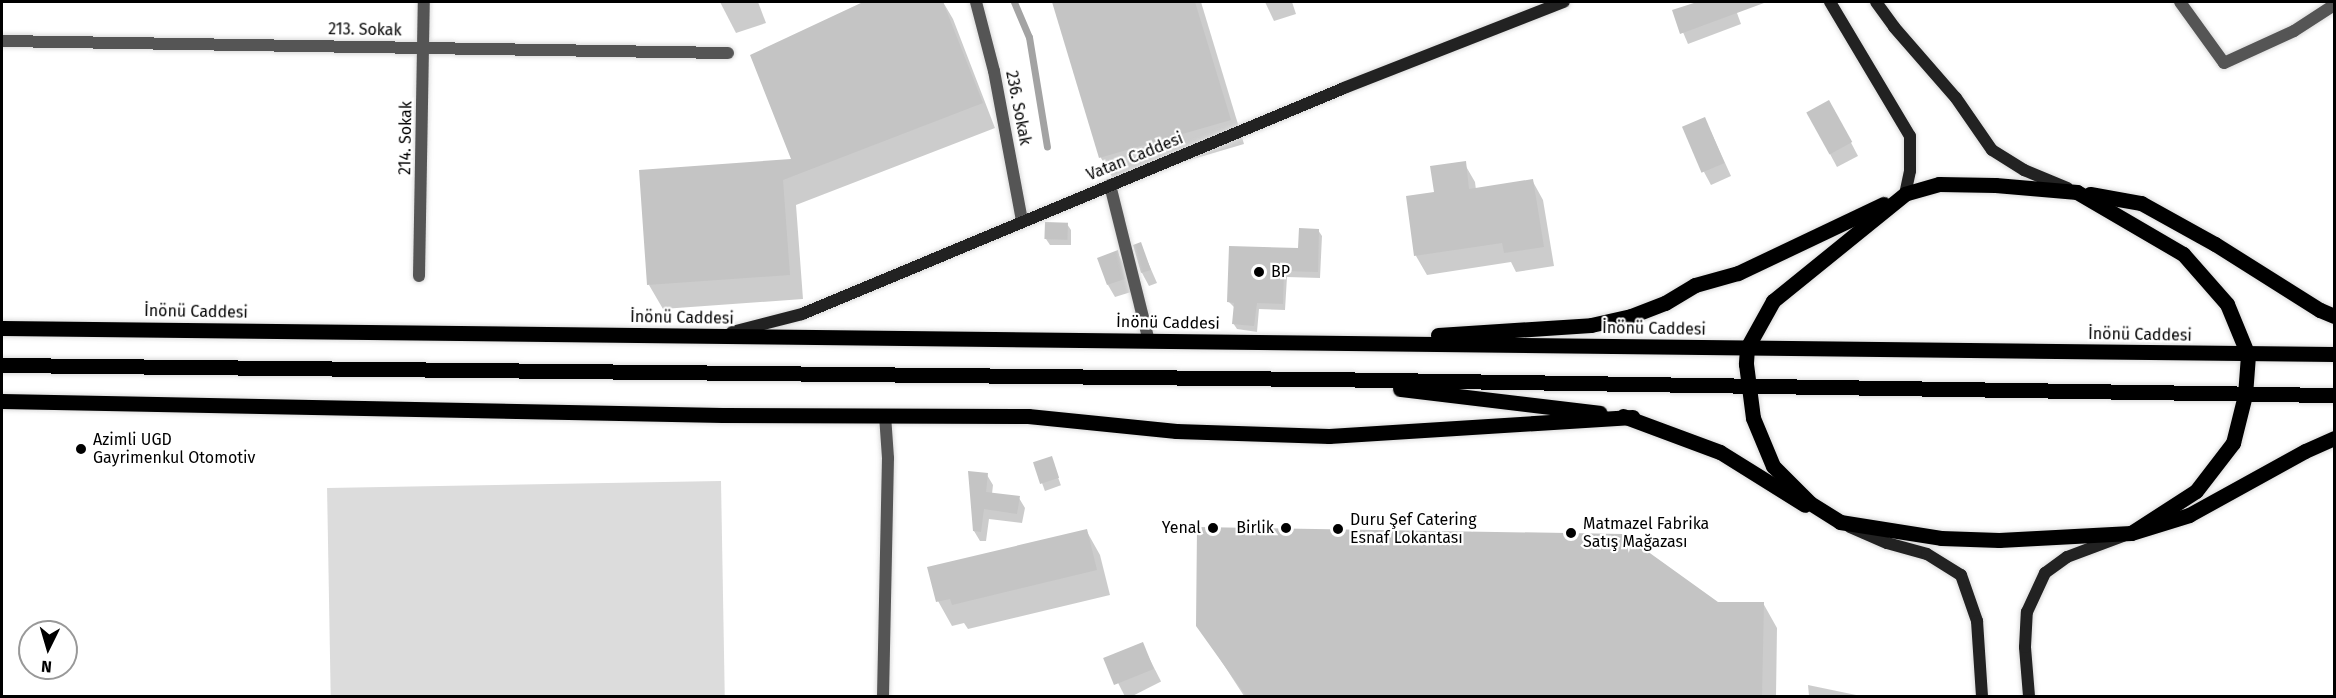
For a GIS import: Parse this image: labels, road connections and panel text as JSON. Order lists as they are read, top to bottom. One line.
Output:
{"streets":{"main road":["Vatan Caddesi","İnönü Caddesi"],"street":["213. Sokak","236. Sokak","214. Sokak"]},"crossings":[["213. Sokak","214. Sokak"],["236. Sokak","Vatan Caddesi"],["Vatan Caddesi","İnönü Caddesi"]],"places":["BP","Azimli UGD Gayrimenkul Otomotiv","Yenal","Birlik","Duru Şef Catering Esnaf Lokantası","Matmazel Fabrika Satış Mağazası"],"north":"bottom"}
